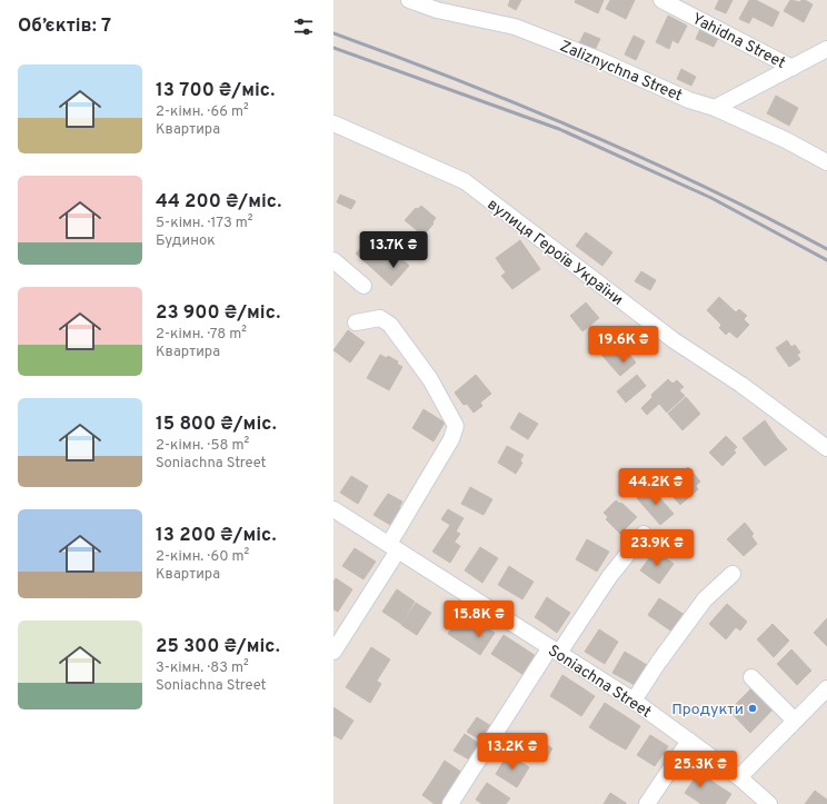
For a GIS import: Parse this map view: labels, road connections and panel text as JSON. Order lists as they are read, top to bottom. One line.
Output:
{"streets":{"street":["Yahidna Street","Zaliznychna Street","вулиця Героїв України","Soniachna Street"]},"places":["Продукти"],"page":{"heading":"Об’єктів: 7","list":[{"name":"13 700 ₴/міс.","note":"2-кімн. · 66 m² · Квартира"},{"name":"44 200 ₴/міс.","note":"5-кімн. · 173 m² · Будинок"},{"name":"23 900 ₴/міс.","note":"2-кімн. · 78 m² · Квартира"},{"name":"15 800 ₴/міс.","note":"2-кімн. · 58 m² · Soniachna Street"},{"name":"13 200 ₴/міс.","note":"2-кімн. · 60 m² · Квартира"},{"name":"25 300 ₴/міс.","note":"3-кімн. · 83 m² · Soniachna Street"}],"price":["13.7K ₴","19.6K ₴","44.2K ₴","23.9K ₴","15.8K ₴","13.2K ₴","25.3K ₴"]}}
